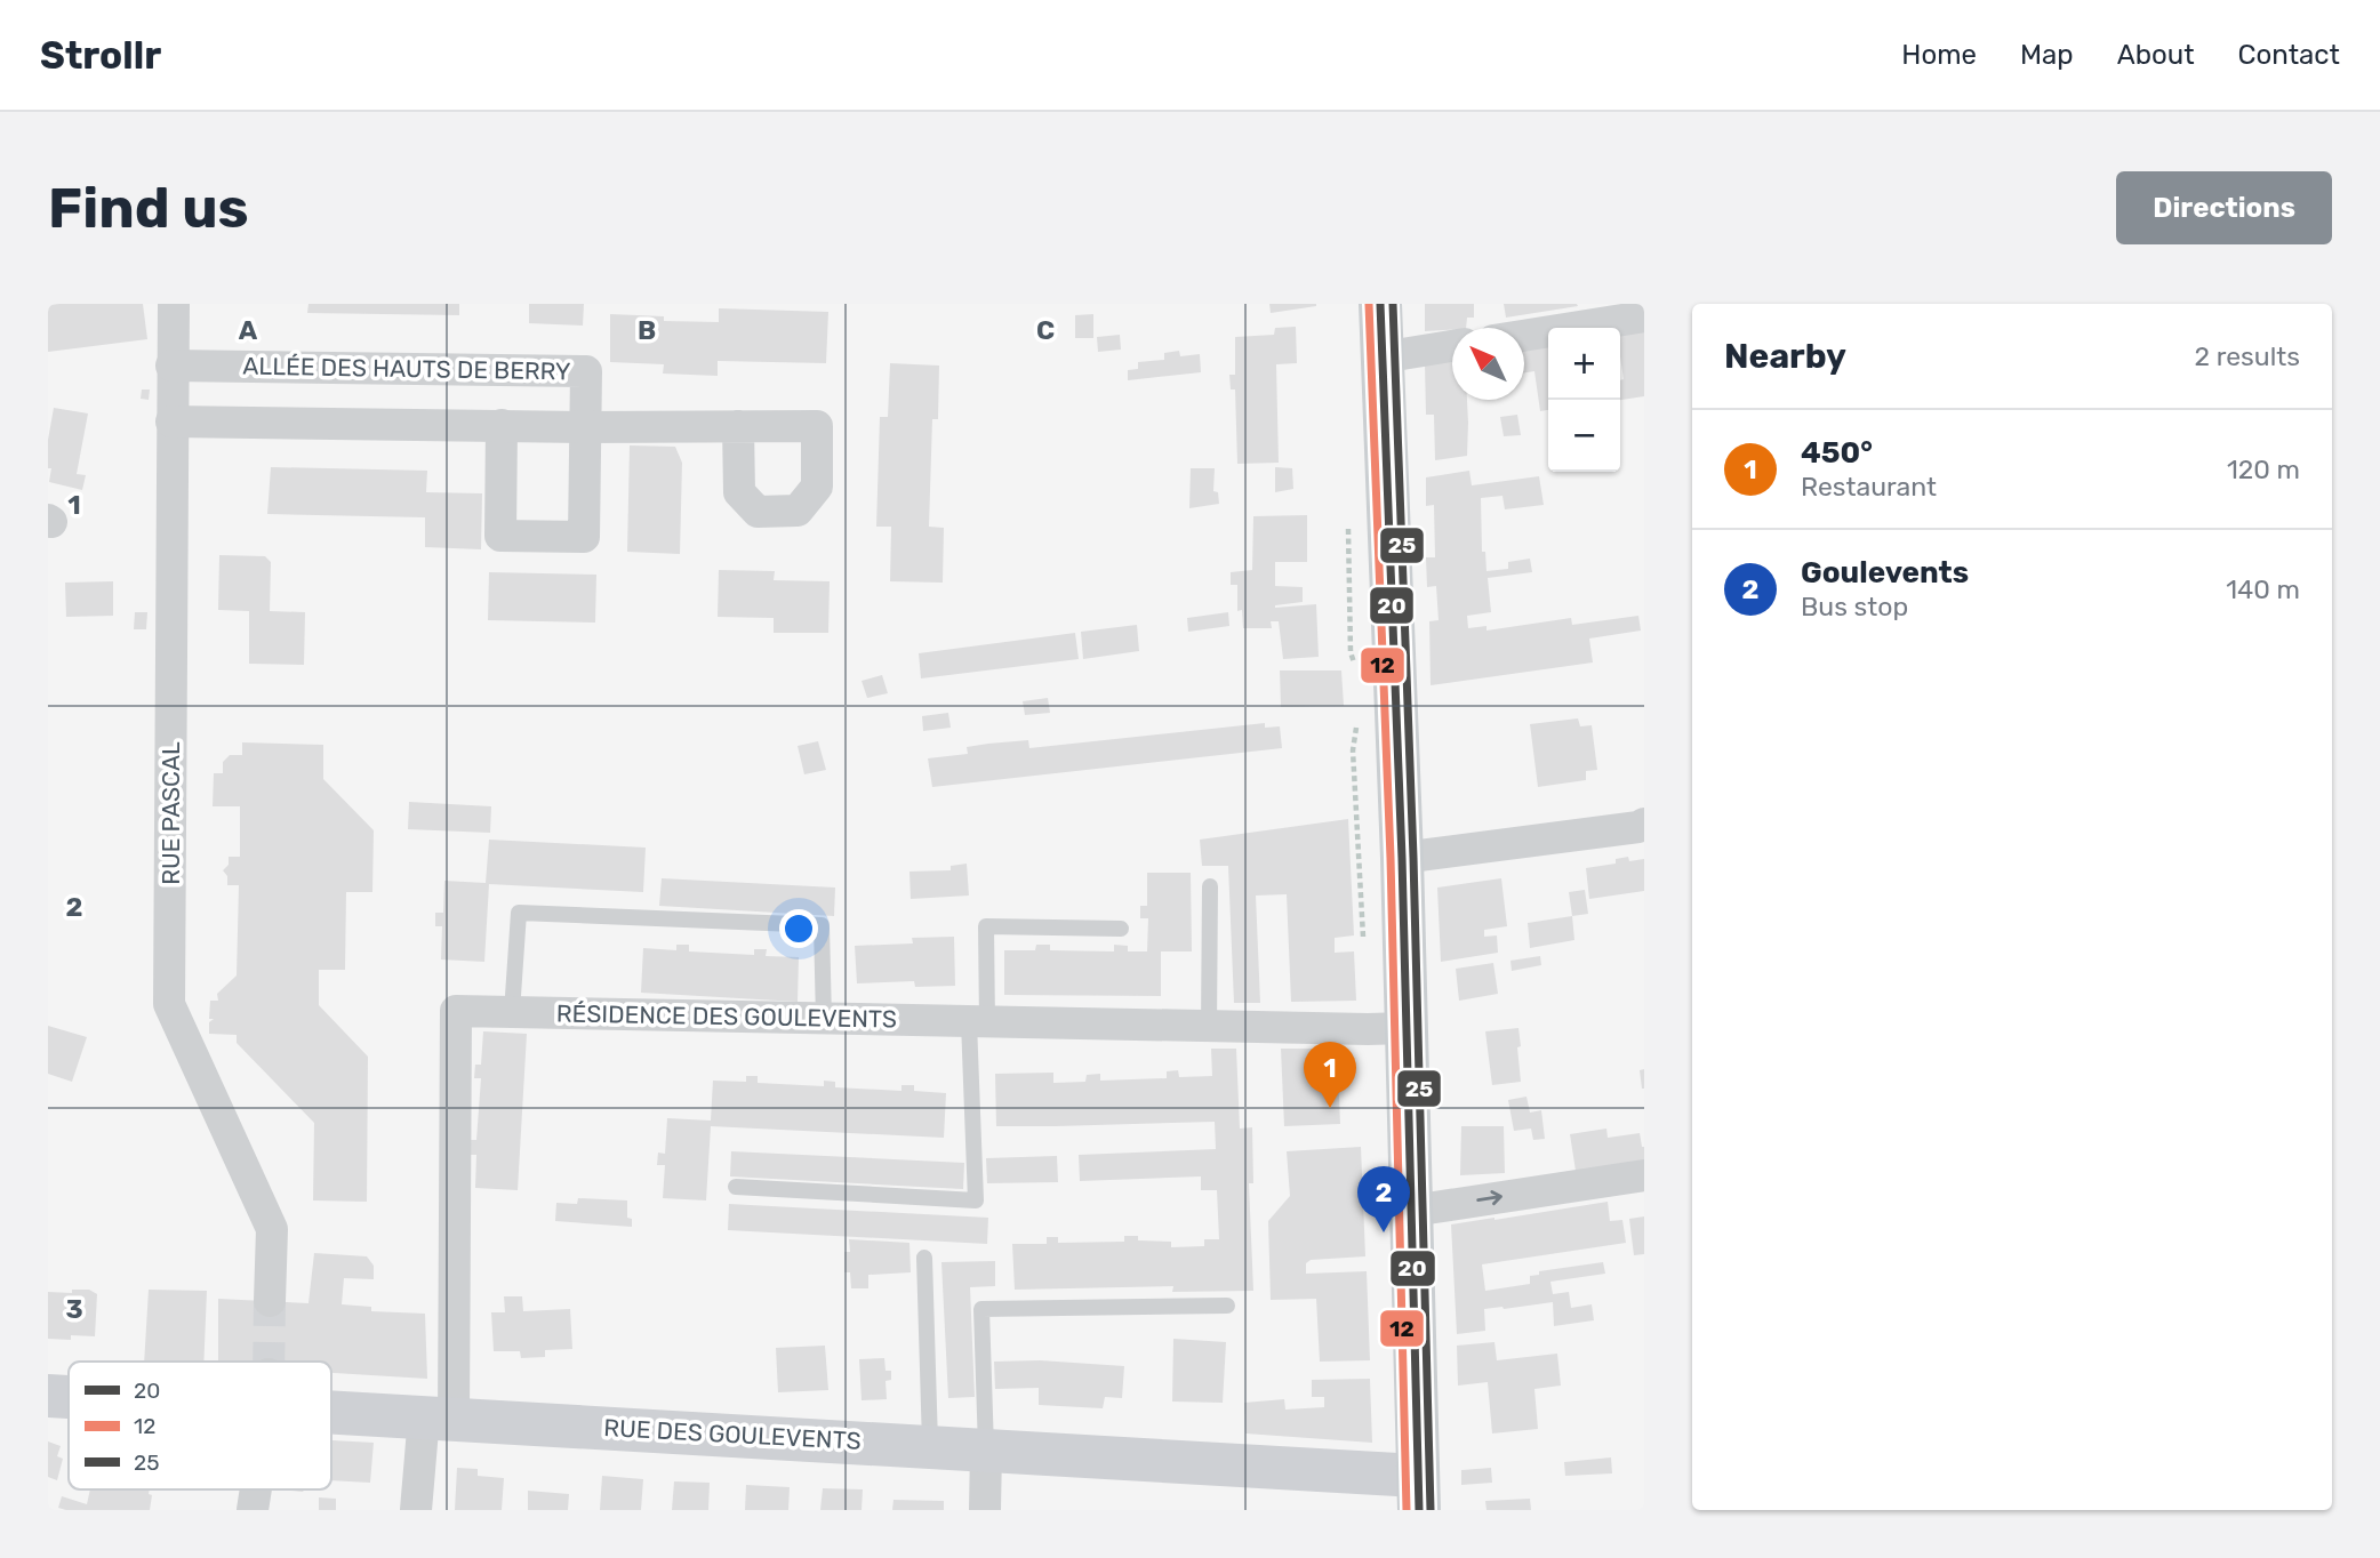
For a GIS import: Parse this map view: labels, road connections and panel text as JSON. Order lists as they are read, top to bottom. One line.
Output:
{"streets":{"street":["ALLÉE DES HAUTS DE BERRY","RUE PASCAL","RÉSIDENCE DES GOULEVENTS","RUE DES GOULEVENTS"]},"crossings":[["ALLÉE DES HAUTS DE BERRY","RUE PASCAL"],["RÉSIDENCE DES GOULEVENTS","RUE DES GOULEVENTS"]],"lines":["transit line 20","transit line 12","transit line 25"],"legend":["20","12","25"],"north":"top left","page":{"header":"Strollr","nav":["Home","Map","About","Contact"],"buttons":"Directions","title":"Find us","heading":["Nearby","2 results"],"map_buttons":["+","−"],"list":[{"mark":"1","name":"450°","note":"Restaurant","value":"120 m"},{"mark":"2","name":"Goulevents","note":"Bus stop","value":"140 m"}],"pins":["1","2"]},"grid":{"columns":["A","B","C"],"rows":["1","2","3"]}}
